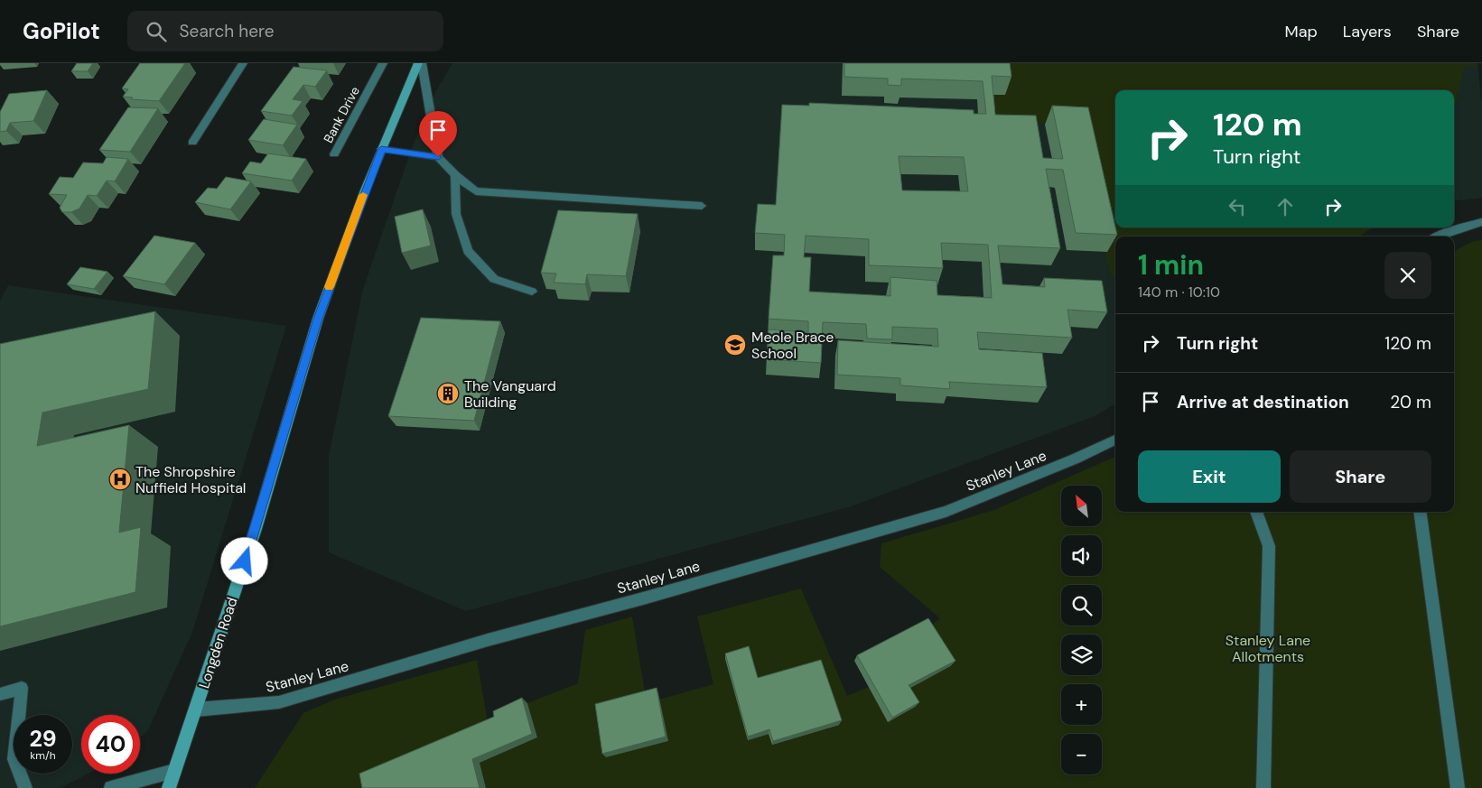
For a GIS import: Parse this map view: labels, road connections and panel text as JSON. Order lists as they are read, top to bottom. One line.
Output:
{"streets":{"street":["Bank Drive","Stanley Lane","Longden Road"]},"crossings":[["Stanley Lane","Longden Road"]],"parks":["Stanley Lane Allotments"],"places":{"school or university":["Meole Brace School"],"building":["The Vanguard Building"],"hospital":["The Shropshire Nuffield Hospital"]},"north":"top left","page":{"header":"GoPilot","search":"Search here","nav":["Map","Layers","Share"],"turn":["120 m","Turn right"],"heading":["1 min","140 m · 10:10"],"list":[{"name":"Turn right","value":"120 m"},{"name":"Arrive at destination","value":"20 m"}],"buttons":["Exit","Share"],"map_buttons":["+","−"],"speed":"29 km/h","limit":"40"}}
